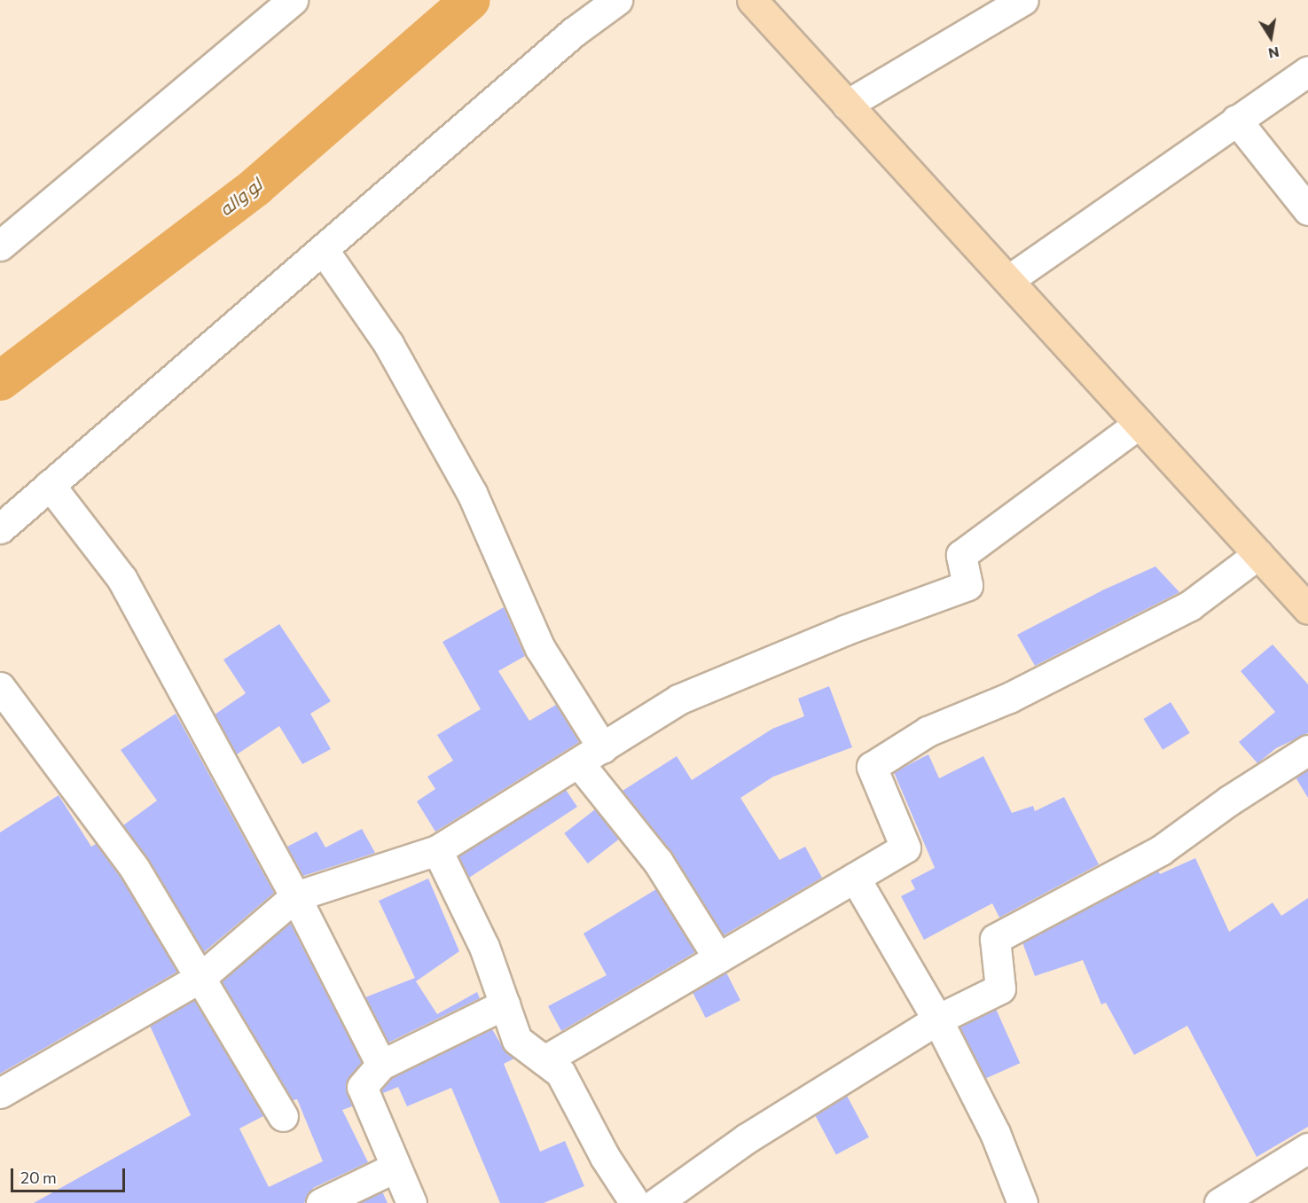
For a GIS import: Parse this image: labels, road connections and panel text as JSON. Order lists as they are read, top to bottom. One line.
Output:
{"water":["لو واله"],"scale_bar":"20 m","north":"bottom"}
